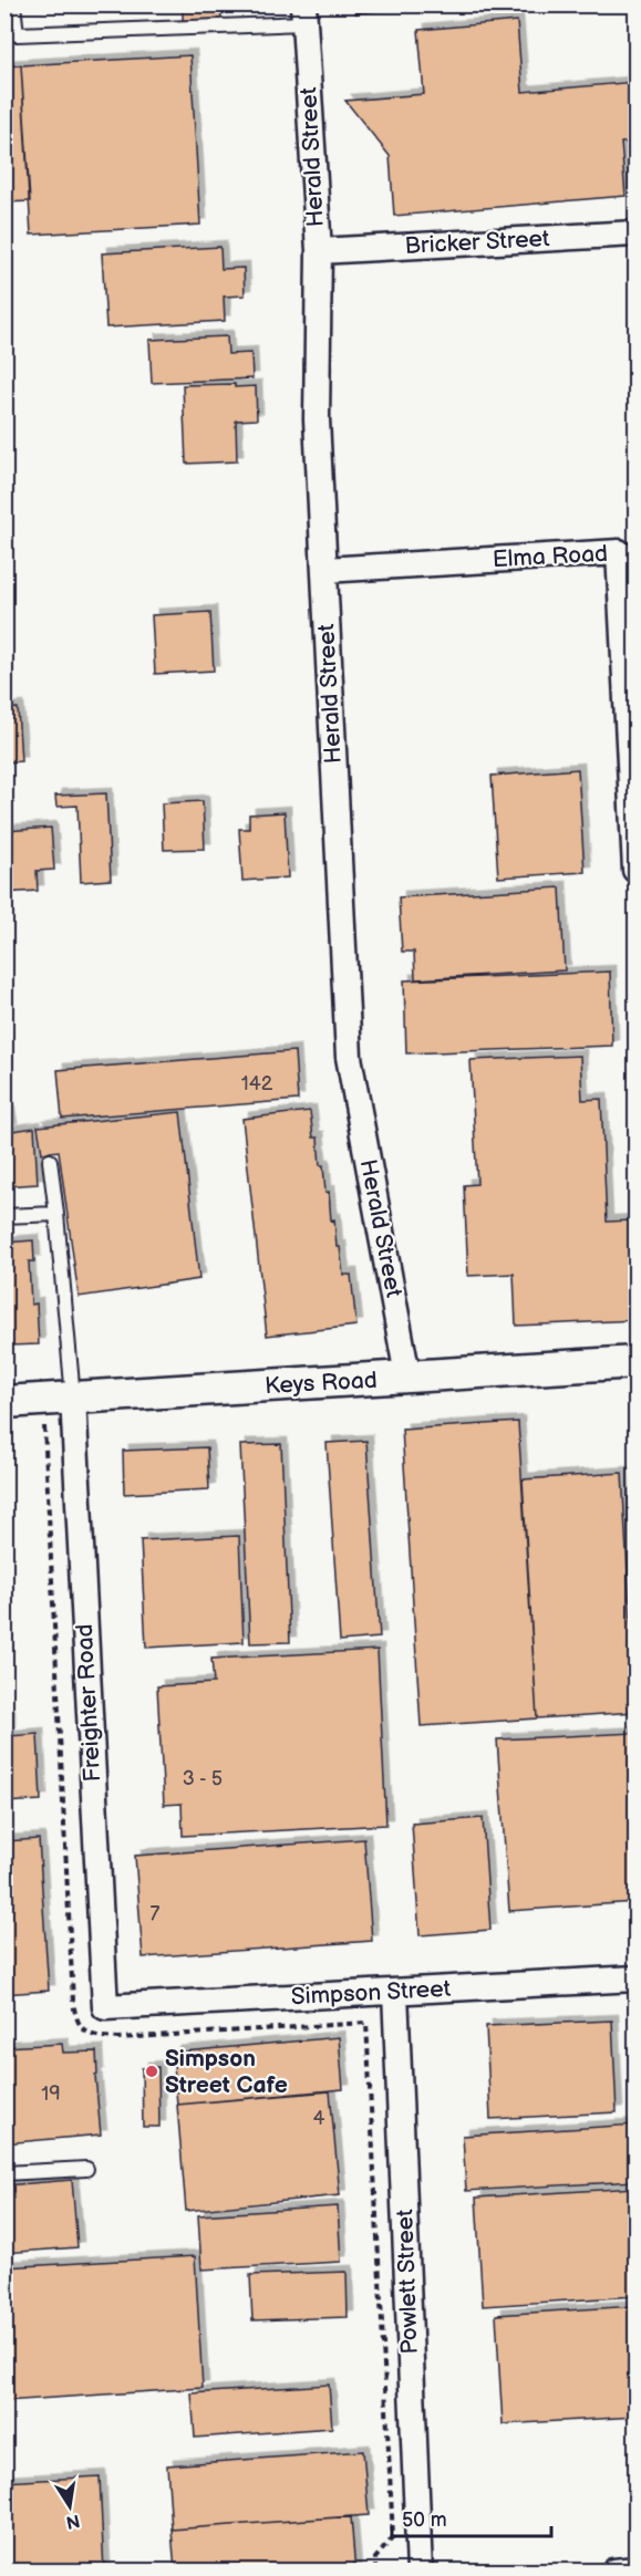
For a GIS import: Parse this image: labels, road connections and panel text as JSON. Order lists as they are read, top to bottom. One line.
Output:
{"streets":{"street":["Herald Street","Bricker Street","Elma Road","Keys Road","Freighter Road","Simpson Street","Powlett Street"]},"crossings":[["Herald Street","Bricker Street"],["Herald Street","Elma Road"],["Herald Street","Keys Road"],["Keys Road","Freighter Road"],["Freighter Road","Simpson Street"],["Simpson Street","Powlett Street"]],"places":["Simpson Street Cafe"],"house_numbers":["142","3 - 5","7","19","4"],"scale_bar":"50 m","north":"bottom"}
